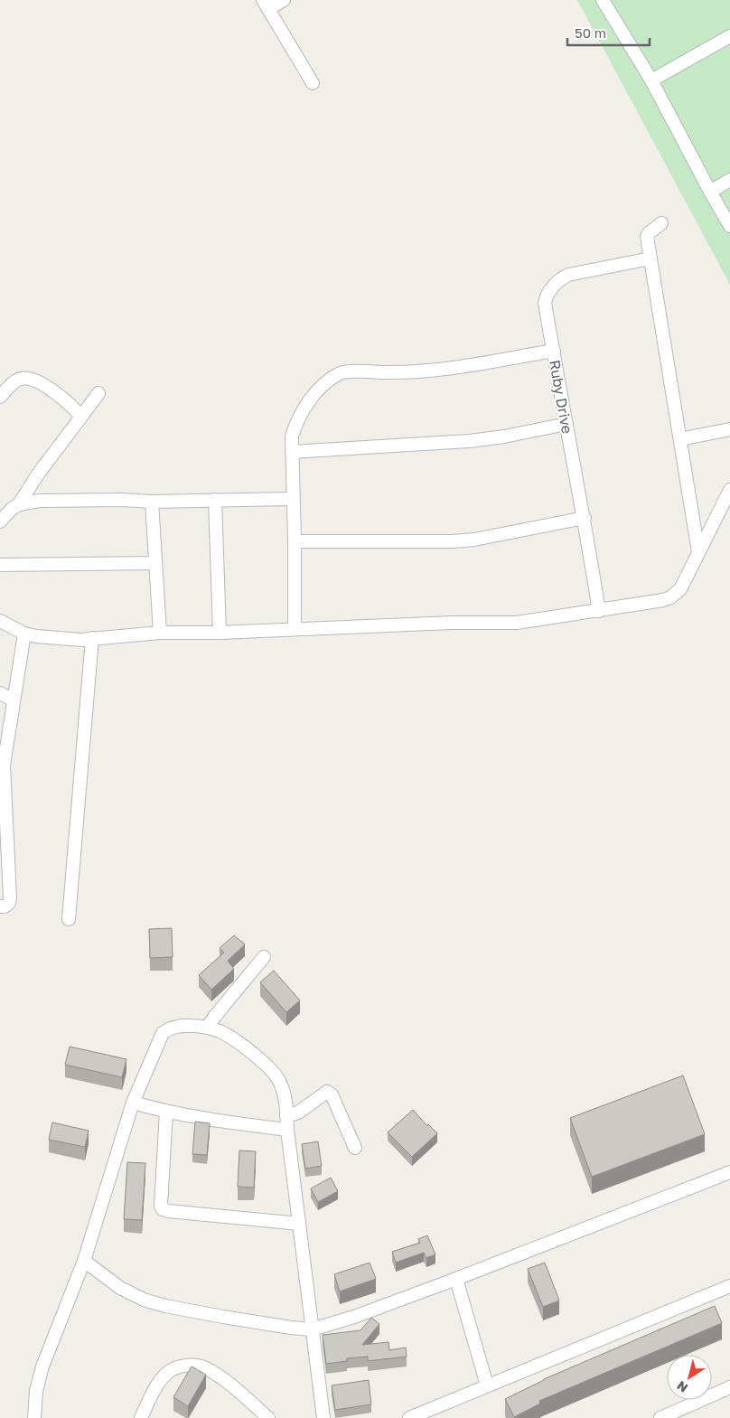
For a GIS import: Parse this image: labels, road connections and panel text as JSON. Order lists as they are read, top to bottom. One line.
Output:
{"streets":{"street":["Ruby Drive"]},"scale_bar":"50 m","north":"bottom left"}
